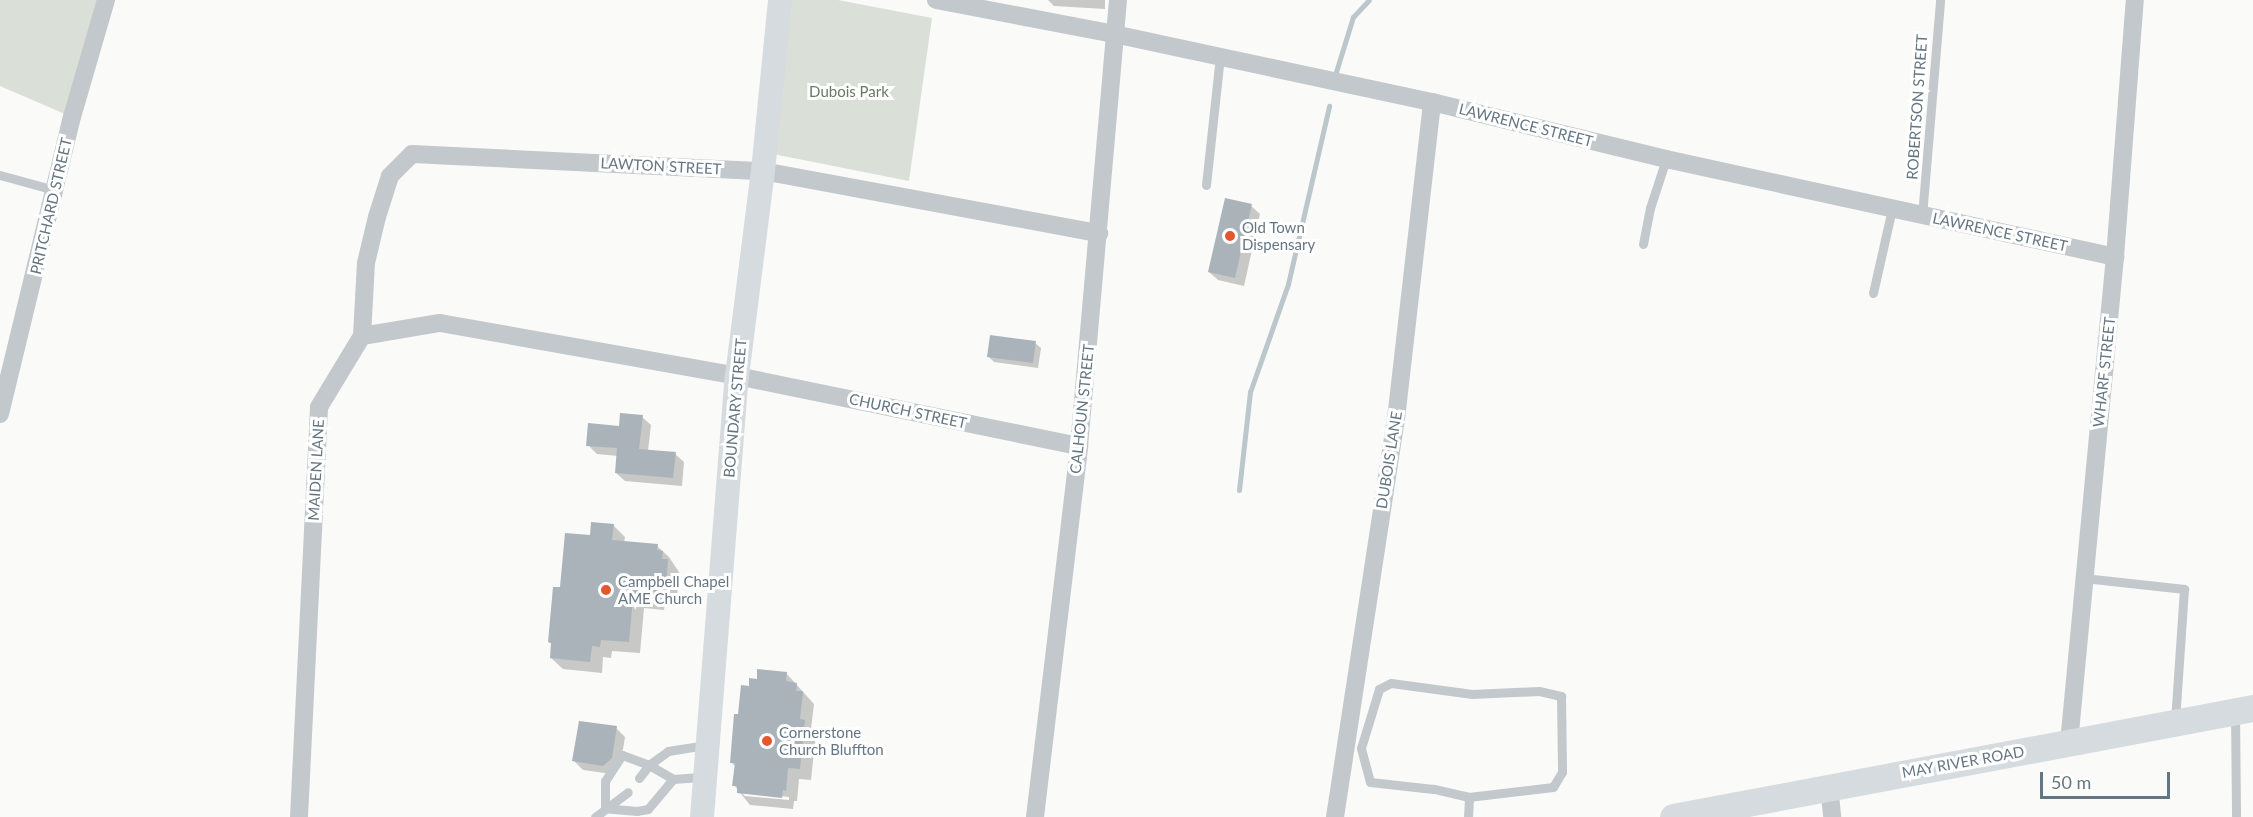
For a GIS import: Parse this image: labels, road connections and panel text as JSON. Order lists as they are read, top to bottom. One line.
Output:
{"streets":{"main road":["MAY RIVER ROAD"],"street":["LAWRENCE STREET","LAWTON STREET","PRITCHARD STREET","WHARF STREET","BOUNDARY STREET","CALHOUN STREET","CHURCH STREET","DUBOIS LANE","MAIDEN LANE"],"lane":["ROBERTSON STREET"]},"crossings":[["ROBERTSON STREET","LAWRENCE STREET"],["LAWRENCE STREET","WHARF STREET"],["LAWRENCE STREET","CALHOUN STREET"],["LAWRENCE STREET","DUBOIS LANE"],["LAWTON STREET","BOUNDARY STREET"],["LAWTON STREET","CALHOUN STREET"],["LAWTON STREET","MAIDEN LANE"],["WHARF STREET","MAY RIVER ROAD"],["BOUNDARY STREET","CHURCH STREET"],["CALHOUN STREET","CHURCH STREET"]],"parks":["Dubois Park"],"places":["Old Town Dispensary","Campbell Chapel AME Church","Cornerstone Church Bluffton"],"scale_bar":"50 m"}
